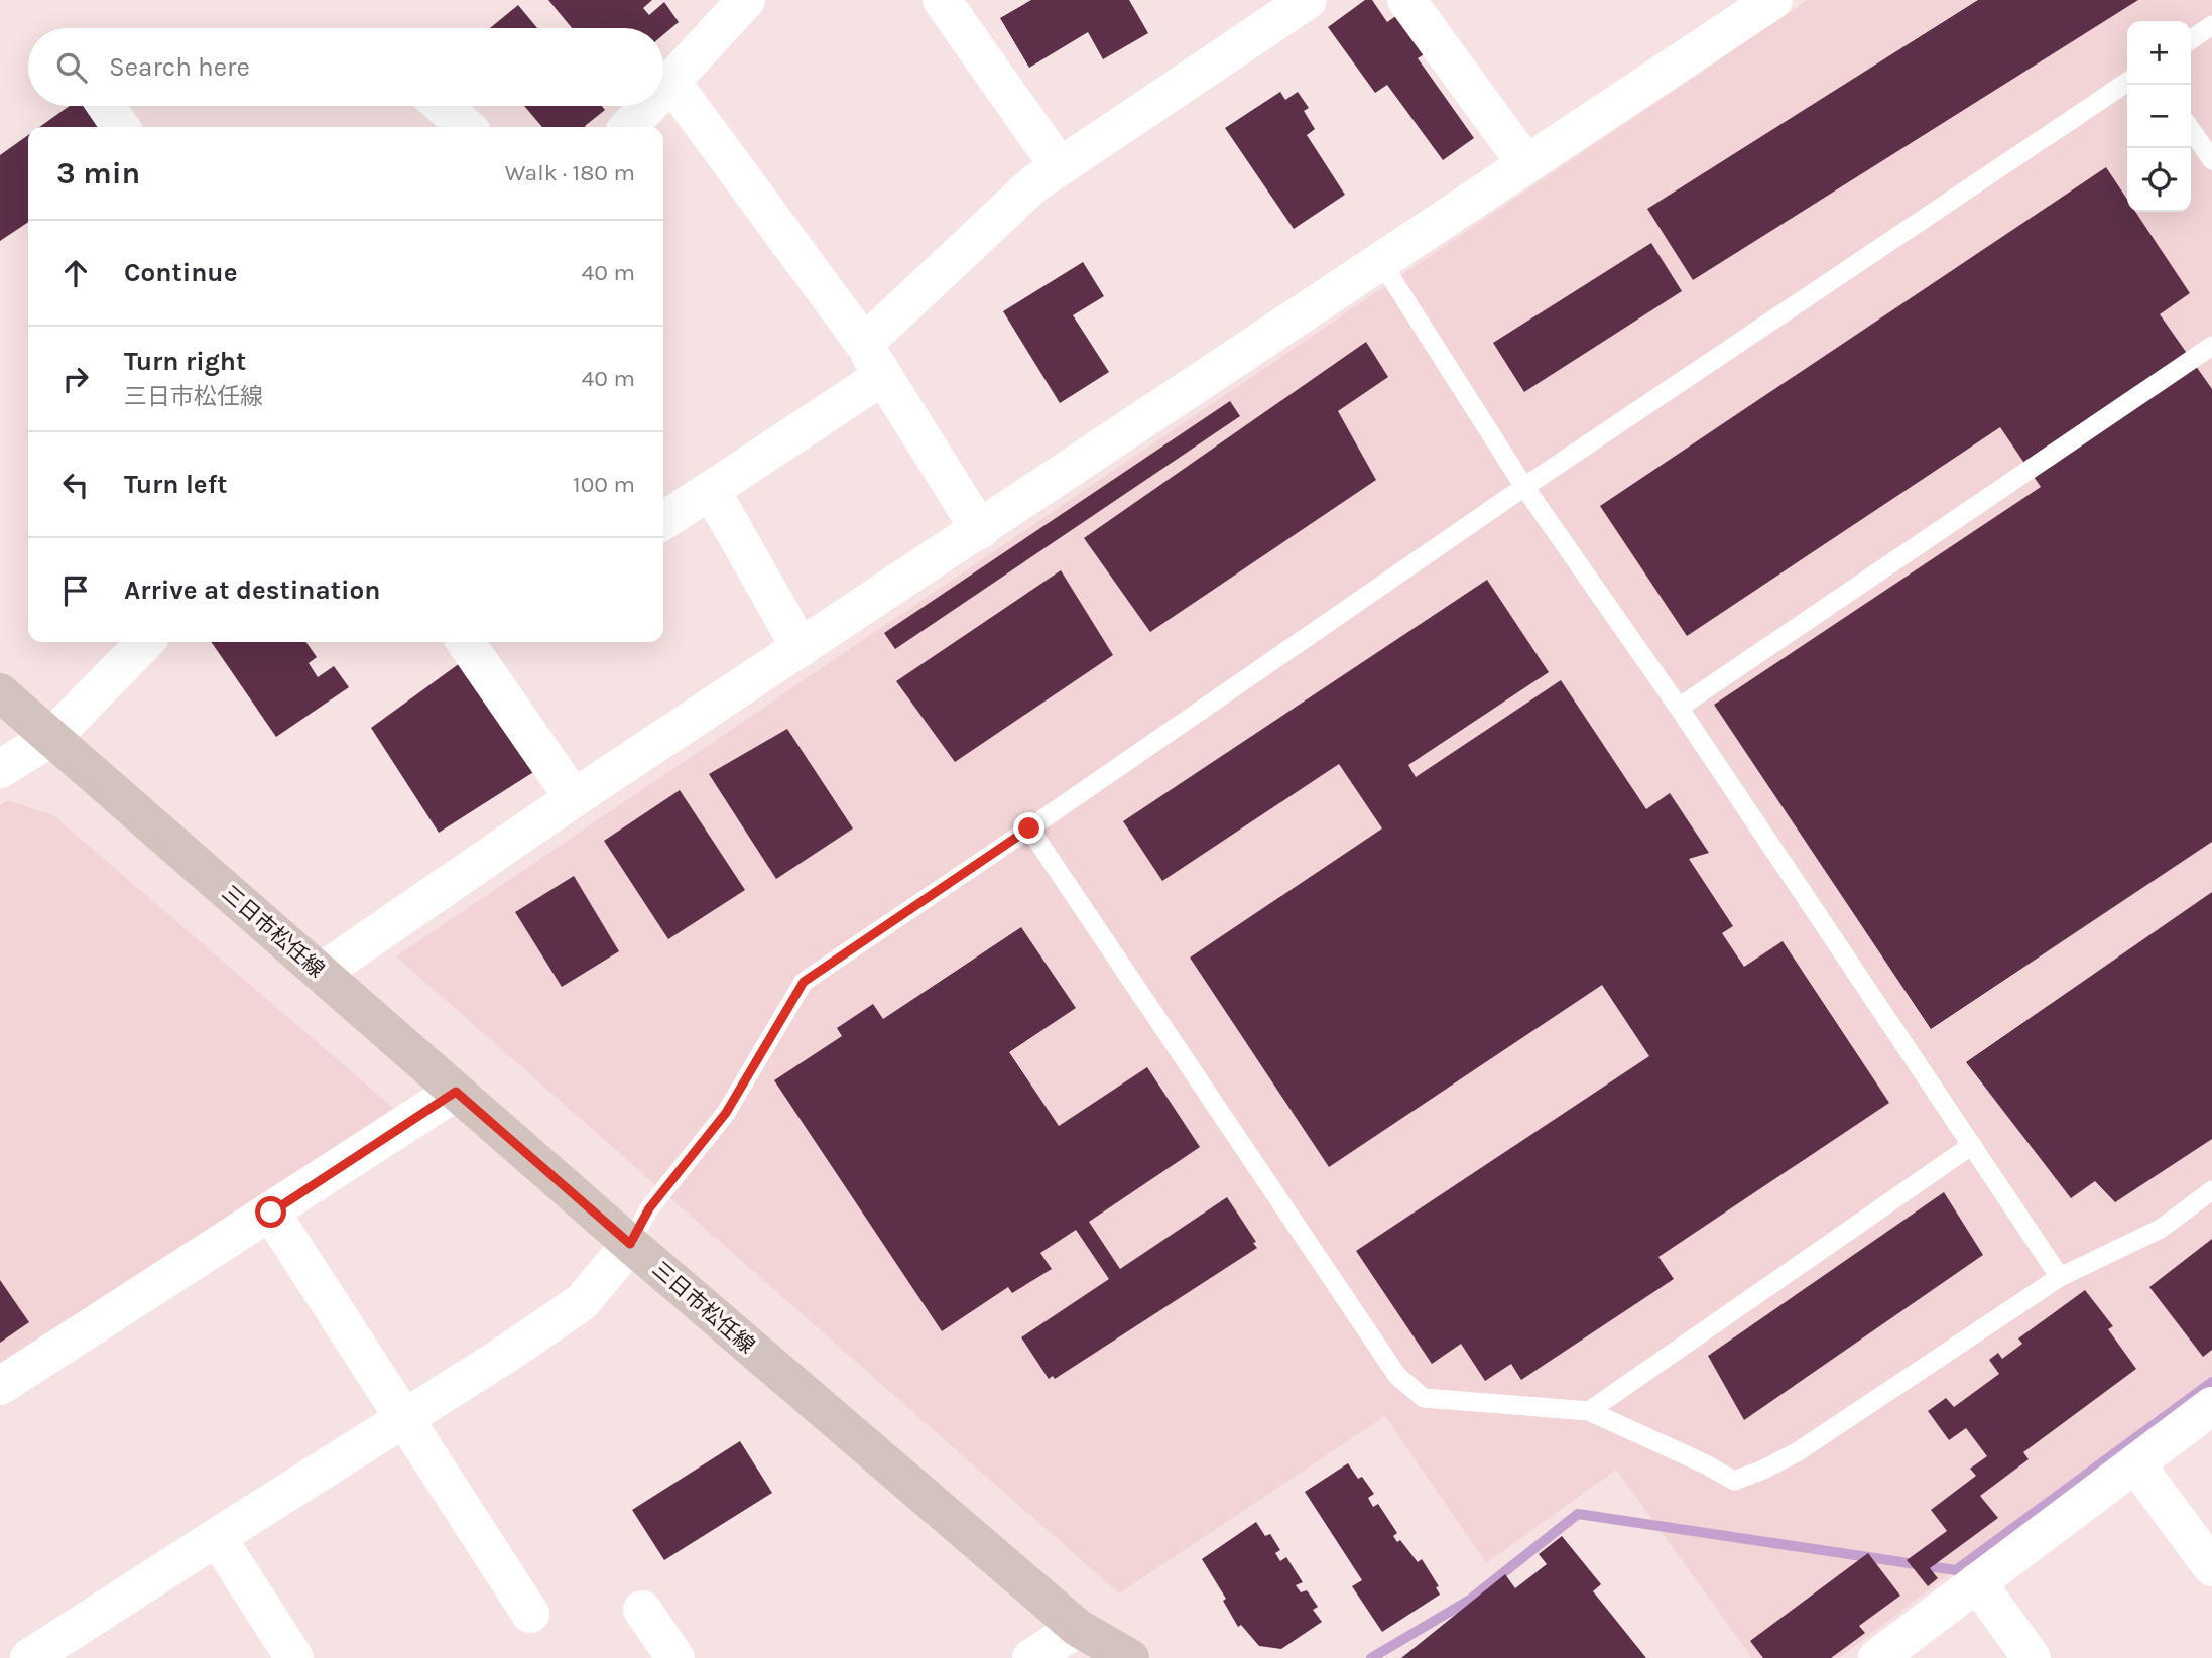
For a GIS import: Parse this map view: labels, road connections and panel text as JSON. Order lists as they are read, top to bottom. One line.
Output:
{"streets":{"main road":["三日市松任線"]},"page":{"map_buttons":["+","−"],"search":"Search here","heading":["3 min","Walk · 180 m"],"list":[["Continue","40 m"],["Turn right","三日市松任線","40 m"],["Turn left","100 m"],"Arrive at destination"]}}
